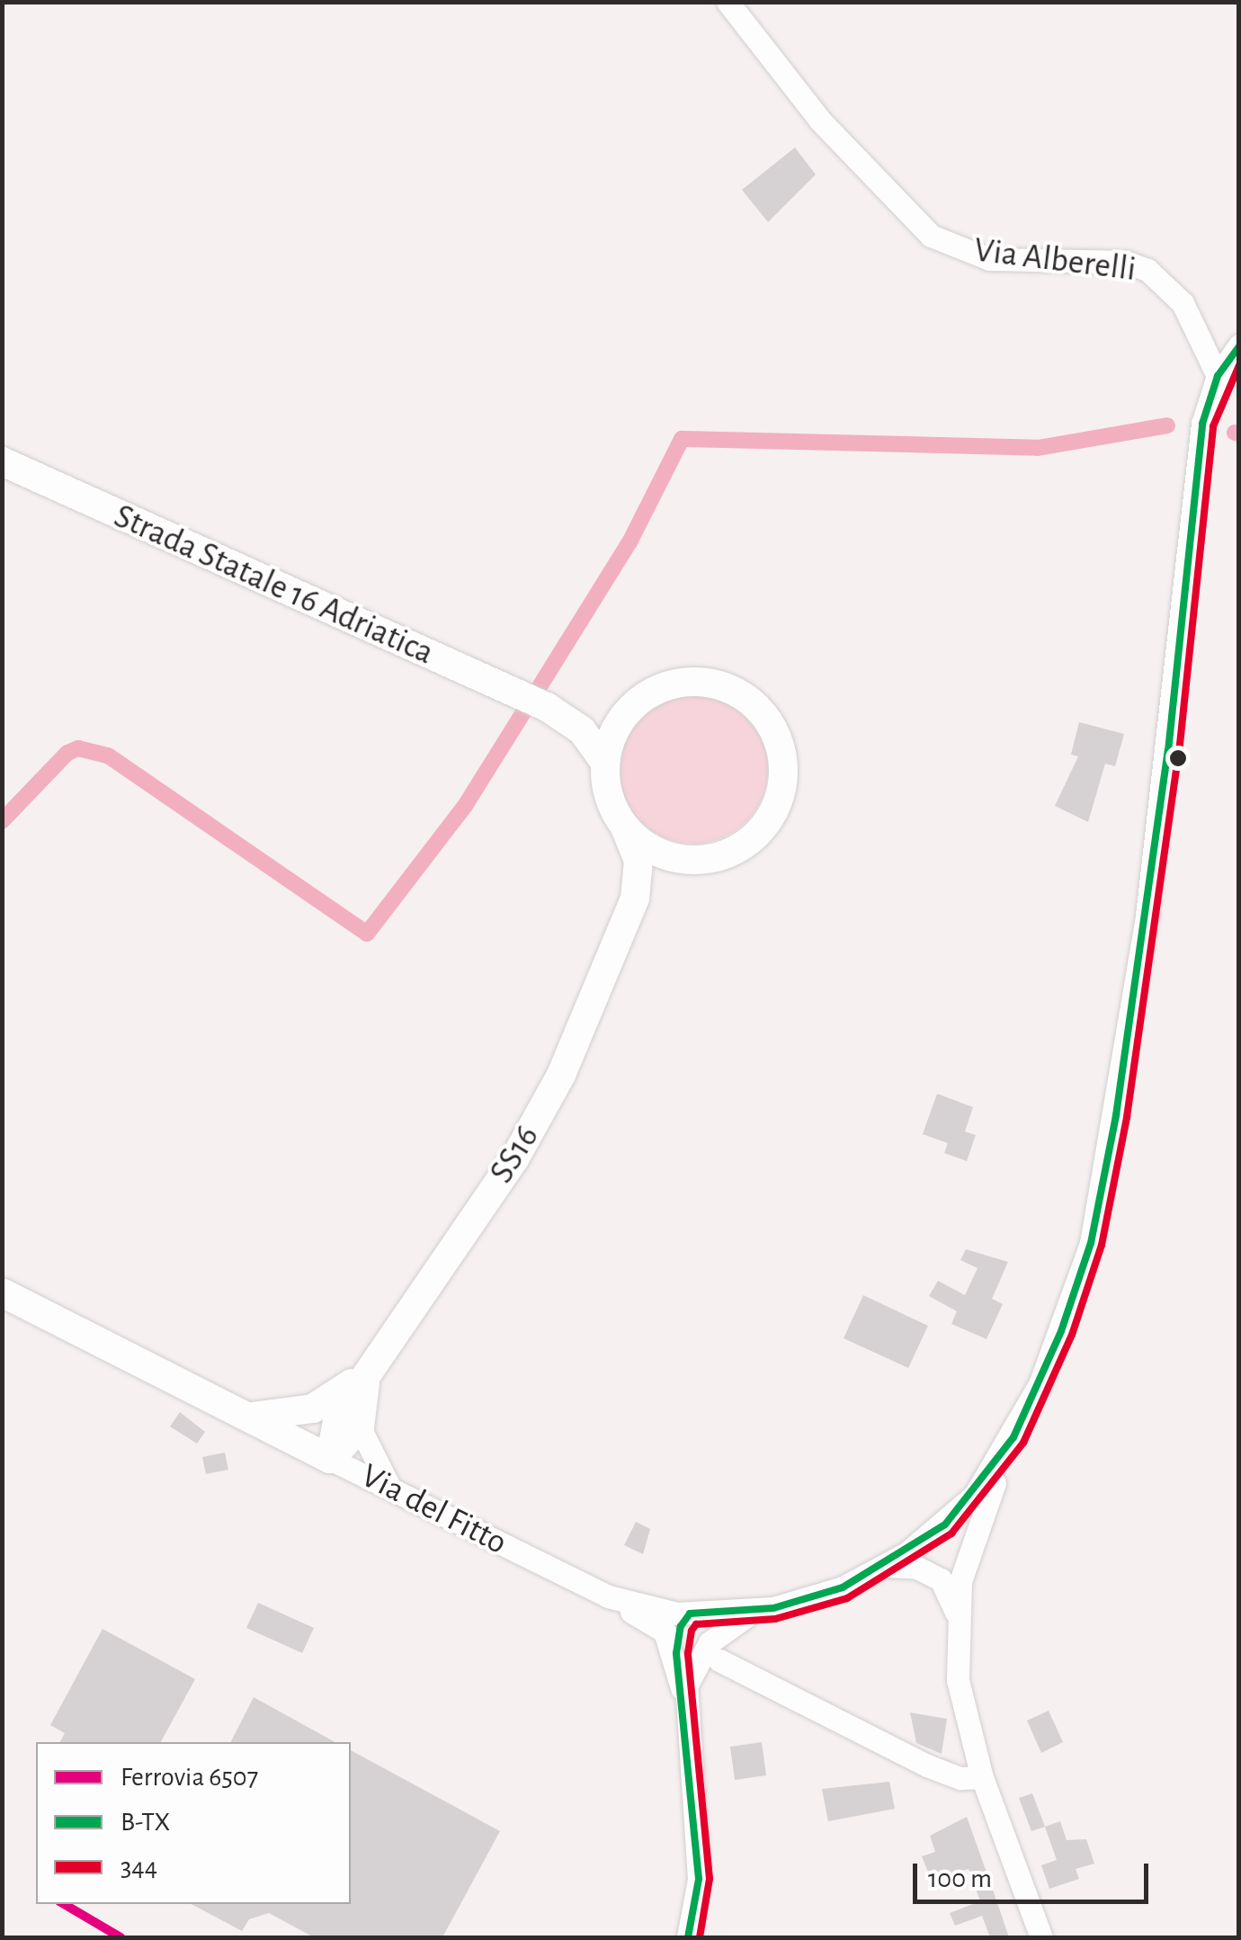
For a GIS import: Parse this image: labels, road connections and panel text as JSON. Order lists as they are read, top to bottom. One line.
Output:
{"streets":{"main road":["Strada Statale 16 Adriatica","SS16","Via del Fitto"],"street":["Via Alberelli"]},"crossings":[["Strada Statale 16 Adriatica","SS16"],["SS16","Via del Fitto"]],"lines":["transit line B-TX","transit line 344","rail line 6507"],"legend":["Ferrovia 6507","B-TX","344"],"scale_bar":"100 m"}
